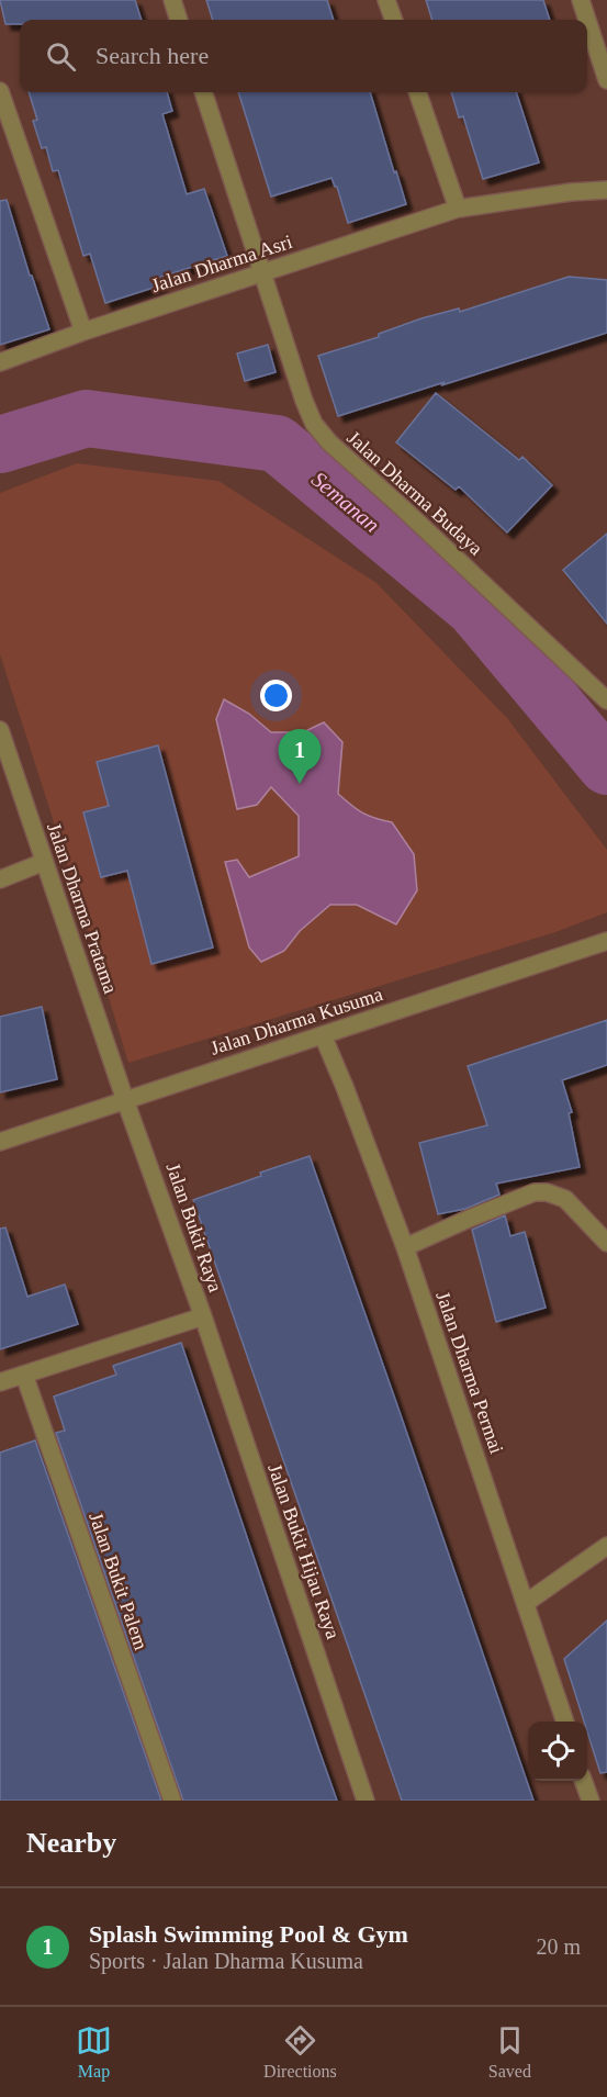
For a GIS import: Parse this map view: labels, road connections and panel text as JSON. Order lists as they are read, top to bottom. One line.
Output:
{"streets":{"street":["Jalan Dharma Asri","Jalan Dharma Budaya","Jalan Dharma Pratama","Jalan Dharma Kusuma","Jalan Bukit Raya","Jalan Dharma Permai","Jalan Bukit Hijau Raya","Jalan Bukit Palem"]},"crossings":[["Jalan Dharma Asri","Jalan Dharma Budaya"],["Jalan Dharma Pratama","Jalan Dharma Kusuma"],["Jalan Dharma Pratama","Jalan Bukit Raya"],["Jalan Dharma Kusuma","Jalan Bukit Raya"],["Jalan Dharma Kusuma","Jalan Dharma Permai"],["Jalan Bukit Raya","Jalan Bukit Hijau Raya"],["Jalan Bukit Raya","Jalan Bukit Palem"]],"water":["Semanan"],"page":{"search":"Search here","pins":"1","heading":"Nearby","list":[{"mark":"1","name":"Splash Swimming Pool & Gym","note":"Sports · Jalan Dharma Kusuma","value":"20 m"}],"nav":["Map","Directions","Saved"]}}
